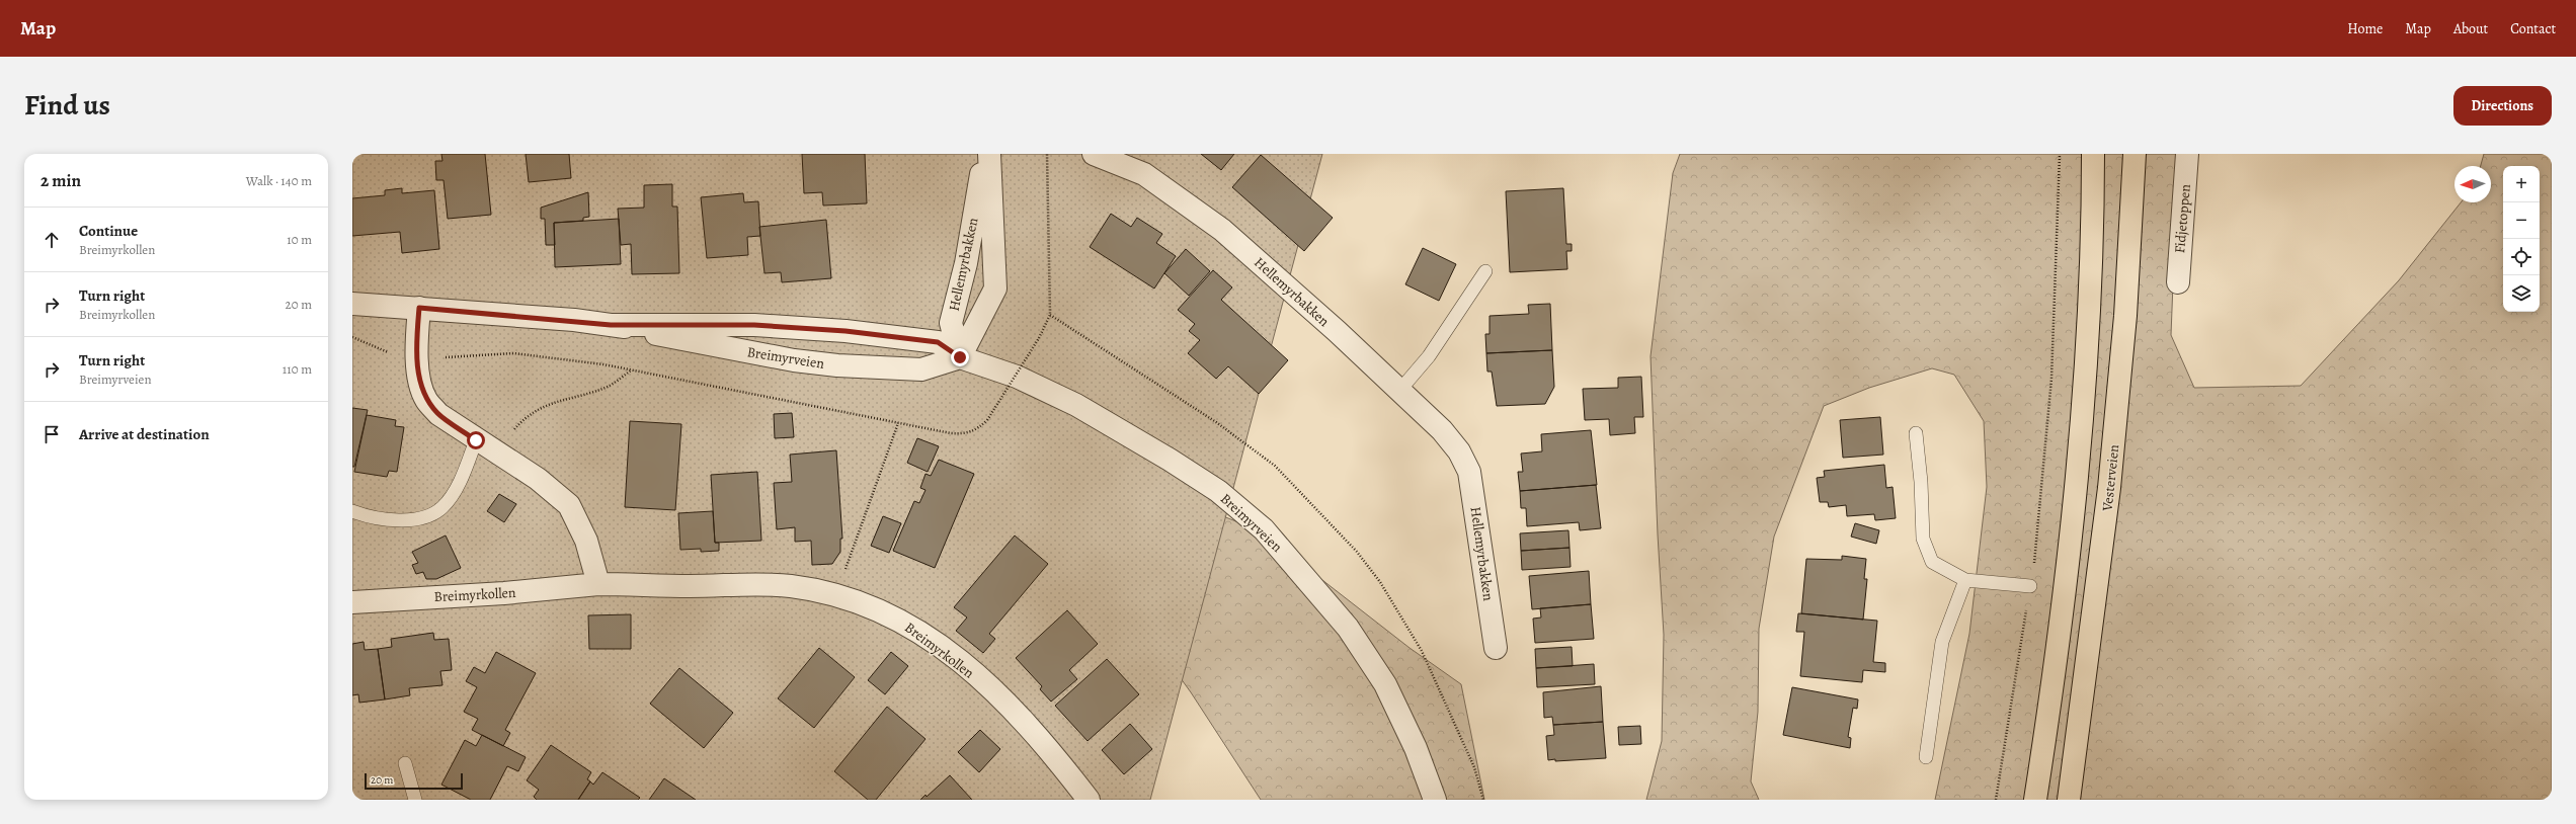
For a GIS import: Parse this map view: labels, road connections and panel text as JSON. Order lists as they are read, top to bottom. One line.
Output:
{"streets":{"highway":["Vesterveien"],"street":["Fidjetoppen","Hellemyrbakken","Breimyrveien","Breimyrkollen"]},"crossings":[["Hellemyrbakken","Breimyrveien"]],"scale_bar":"20 m","north":"left","page":{"header":"Map","nav":["Home","Map","About","Contact"],"title":"Find us","buttons":"Directions","heading":["2 min","Walk · 140 m"],"map_buttons":["+","−"],"list":[["Continue","Breimyrkollen","10 m"],["Turn right","Breimyrkollen","20 m"],["Turn right","Breimyrveien","110 m"],"Arrive at destination"],"scale":"20 m"}}
